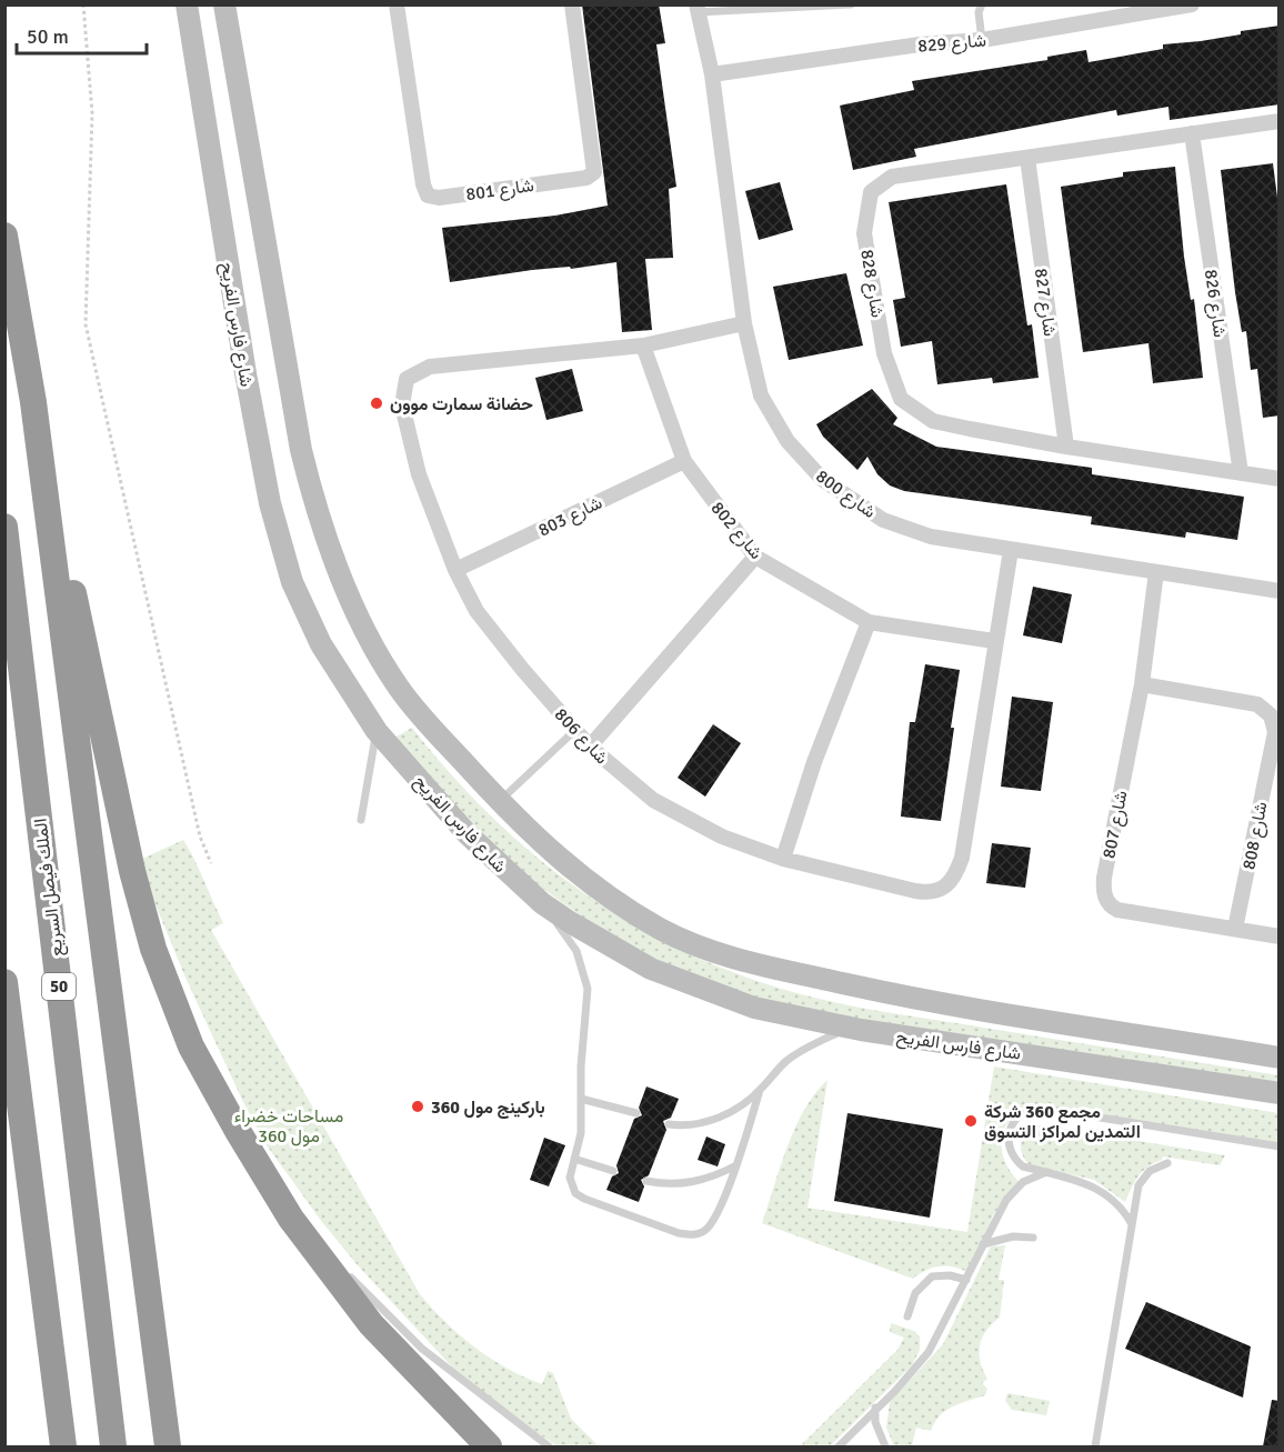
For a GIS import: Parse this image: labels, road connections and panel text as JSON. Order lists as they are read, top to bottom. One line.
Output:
{"streets":{"highway":["الملك فيصل السريع","50"],"street":["شارع 829","شارع 801","شارع 828","شارع 827","شارع 826","شارع فارس الفريح","شارع 800","شارع 803","شارع 802","شارع 806","شارع 807","شارع 808"]},"crossings":[["شارع 829","شارع 800"],["شارع 828","شارع 827"],["شارع 828","شارع 826"],["شارع 800","شارع 806"],["شارع 800","شارع 807"],["شارع 803","شارع 802"],["شارع 803","شارع 806"],["شارع 802","شارع 806"],["شارع 807","شارع 808"]],"parks":["مساحات خضراء 360 مول"],"places":["حضانة سمارت موون","باركينج مول 360","مجمع 360 شركة التمدين لمراكز التسوق"],"scale_bar":"50 m"}
